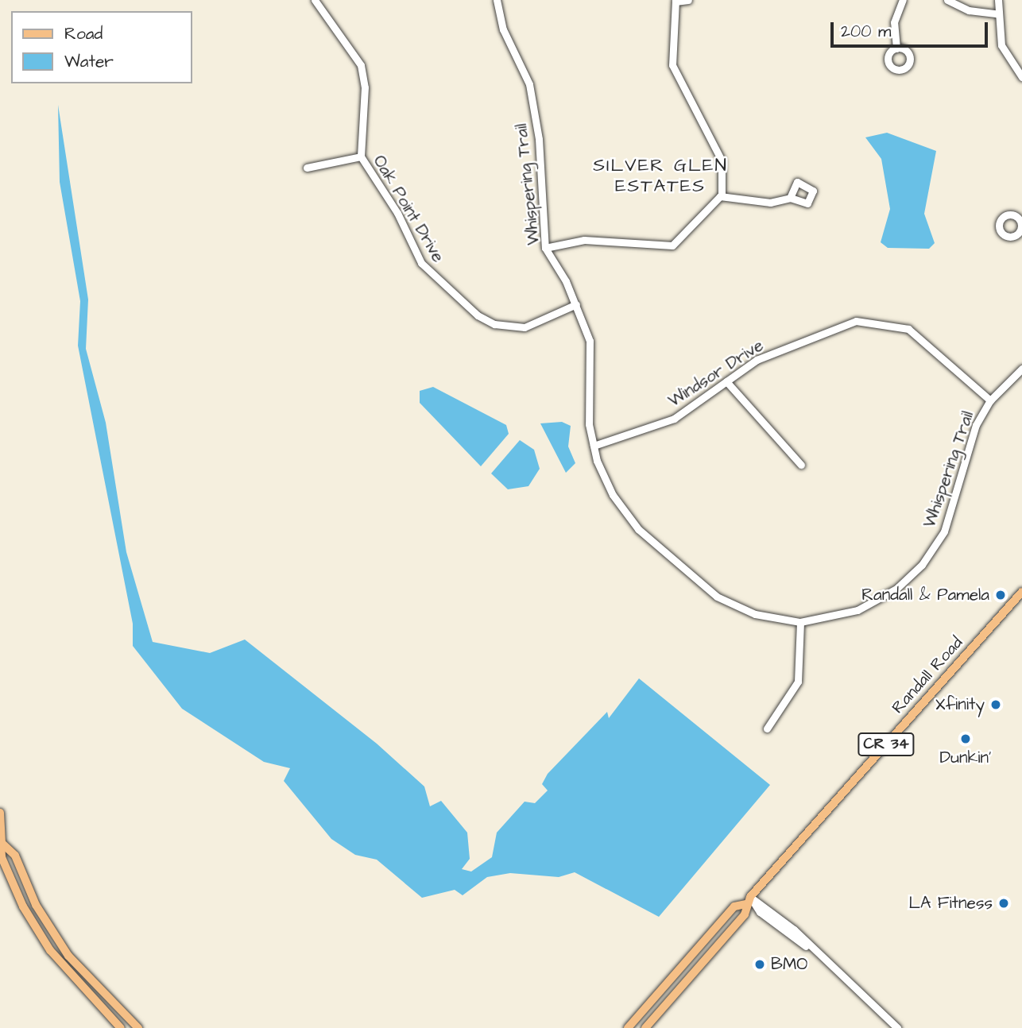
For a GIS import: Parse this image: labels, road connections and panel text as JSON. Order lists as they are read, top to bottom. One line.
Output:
{"streets":{"main road":["Randall Road","CR 34"],"street":["Whispering Trail","Oak Point Drive","Windsor Drive"]},"crossings":[["Whispering Trail","Oak Point Drive"],["Whispering Trail","Windsor Drive"]],"districts":["SILVER GLEN ESTATES"],"places":["Randall & Pamela","Xfinity","Dunkin'","LA Fitness","BMO"],"legend":["Road","Water"],"scale_bar":"200 m"}
